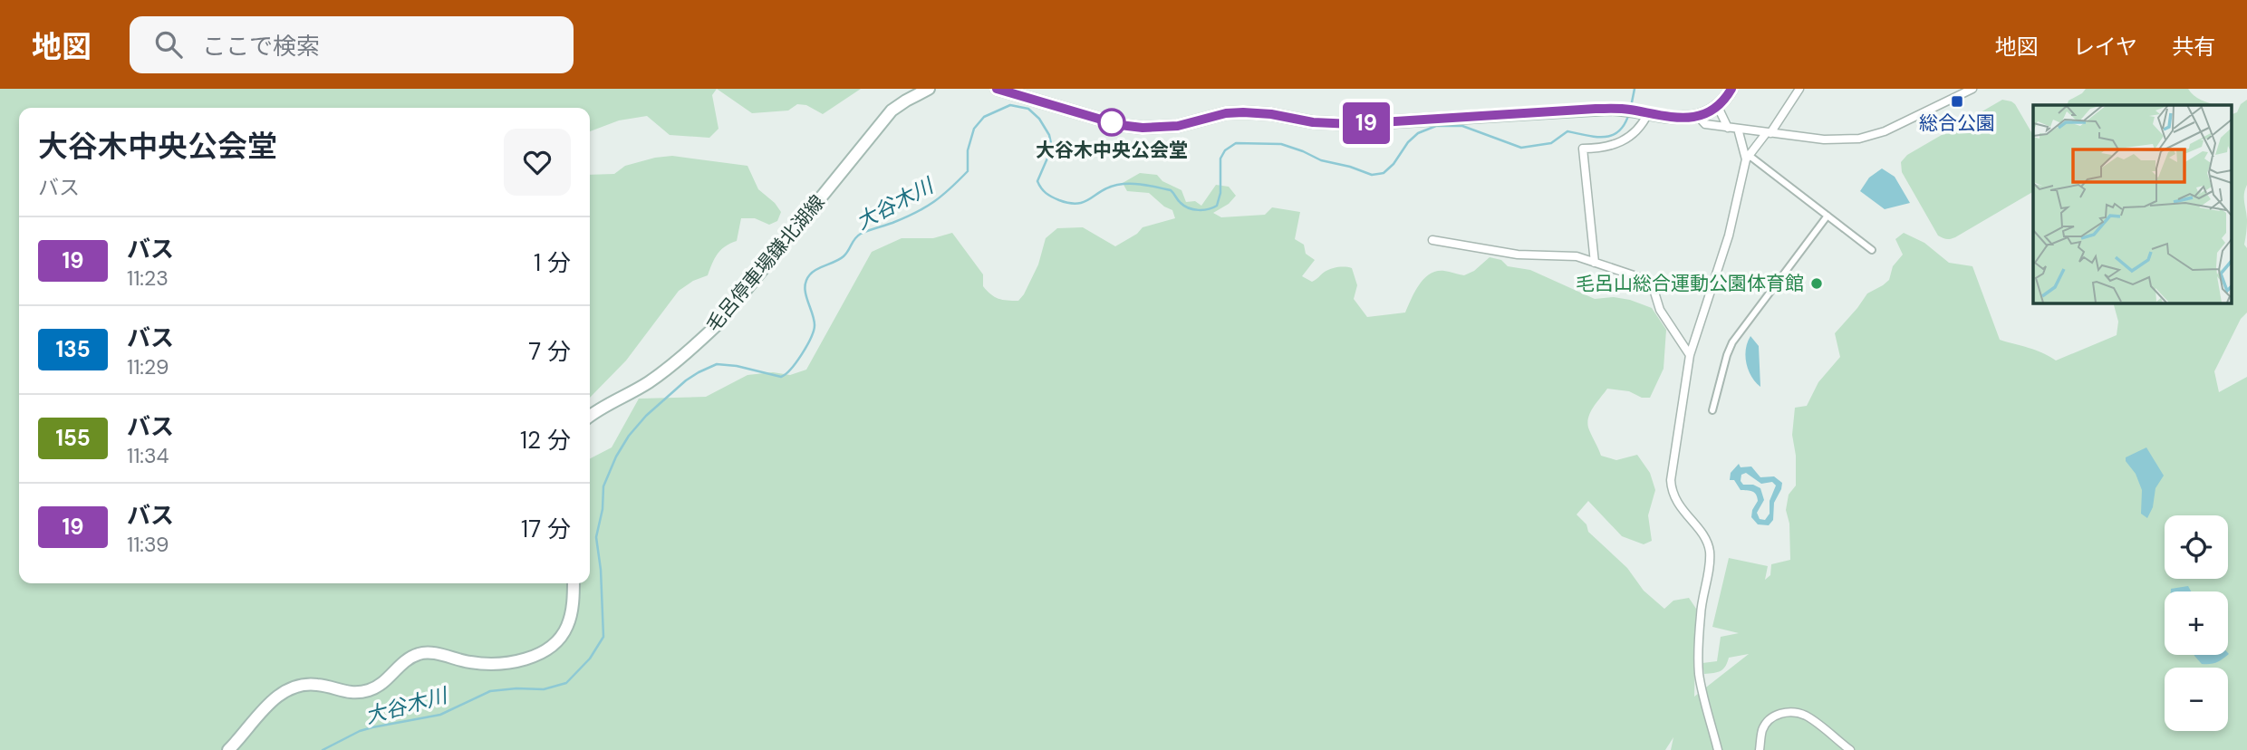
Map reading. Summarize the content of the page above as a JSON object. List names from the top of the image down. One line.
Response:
{"streets":{"main road":["毛呂停車場鎌北湖線"]},"water":["大谷木川"],"places":{"transit":["総合公園"],"other":["大谷木中央公会堂","毛呂山総合運動公園体育館"]},"lines":["bus line 19"],"page":{"header":"地図","search":"ここで検索","nav":["地図","レイヤ","共有"],"on_map":"19","heading":["大谷木中央公会堂","バス"],"list":[{"mark":"19","name":"バス","note":"11:23","value":"1 分"},{"mark":"135","name":"バス","note":"11:29","value":"7 分"},{"mark":"155","name":"バス","note":"11:34","value":"12 分"},{"mark":"19","name":"バス","note":"11:39","value":"17 分"}],"map_buttons":["+","−"]}}
